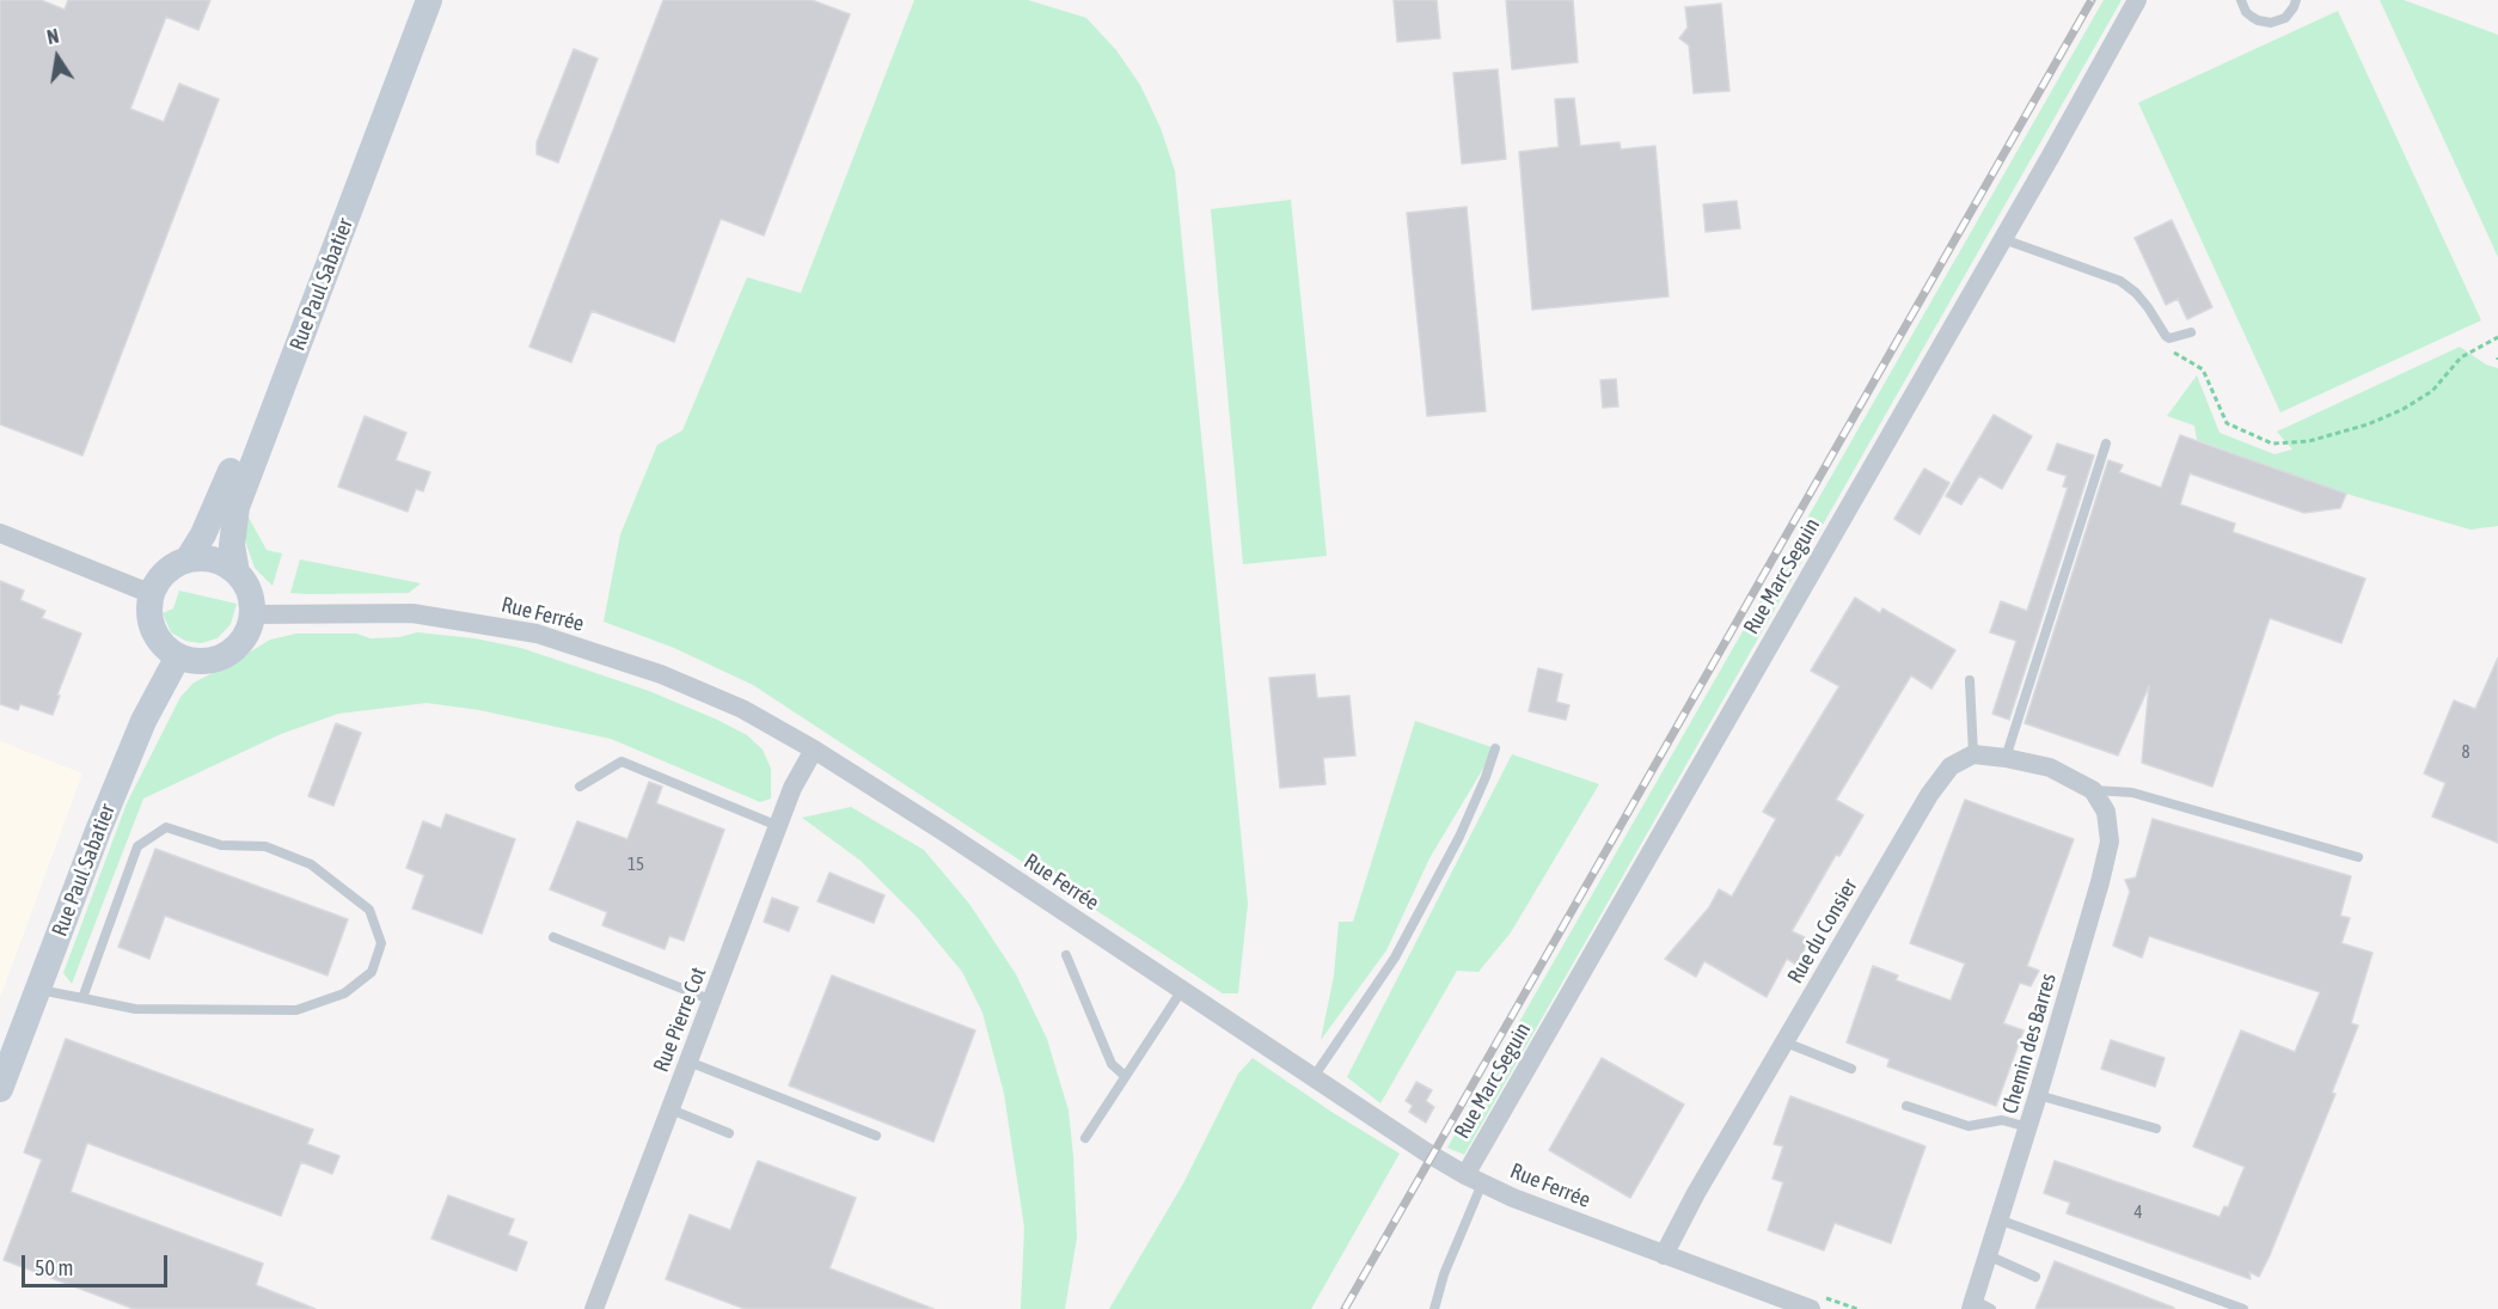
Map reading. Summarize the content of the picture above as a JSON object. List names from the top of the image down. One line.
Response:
{"streets":{"main road":["Rue Paul Sabatier"],"street":["Rue Marc Seguin","Rue Ferrée","Rue du Consier","Rue Pierre Cot","Chemin des Barres"]},"crossings":[["Rue Paul Sabatier","Rue Ferrée"],["Rue Marc Seguin","Rue Ferrée"],["Rue Ferrée","Rue du Consier"],["Rue Ferrée","Rue Pierre Cot"]],"house_numbers":["8","15","4"],"scale_bar":"50 m","north":"top"}
